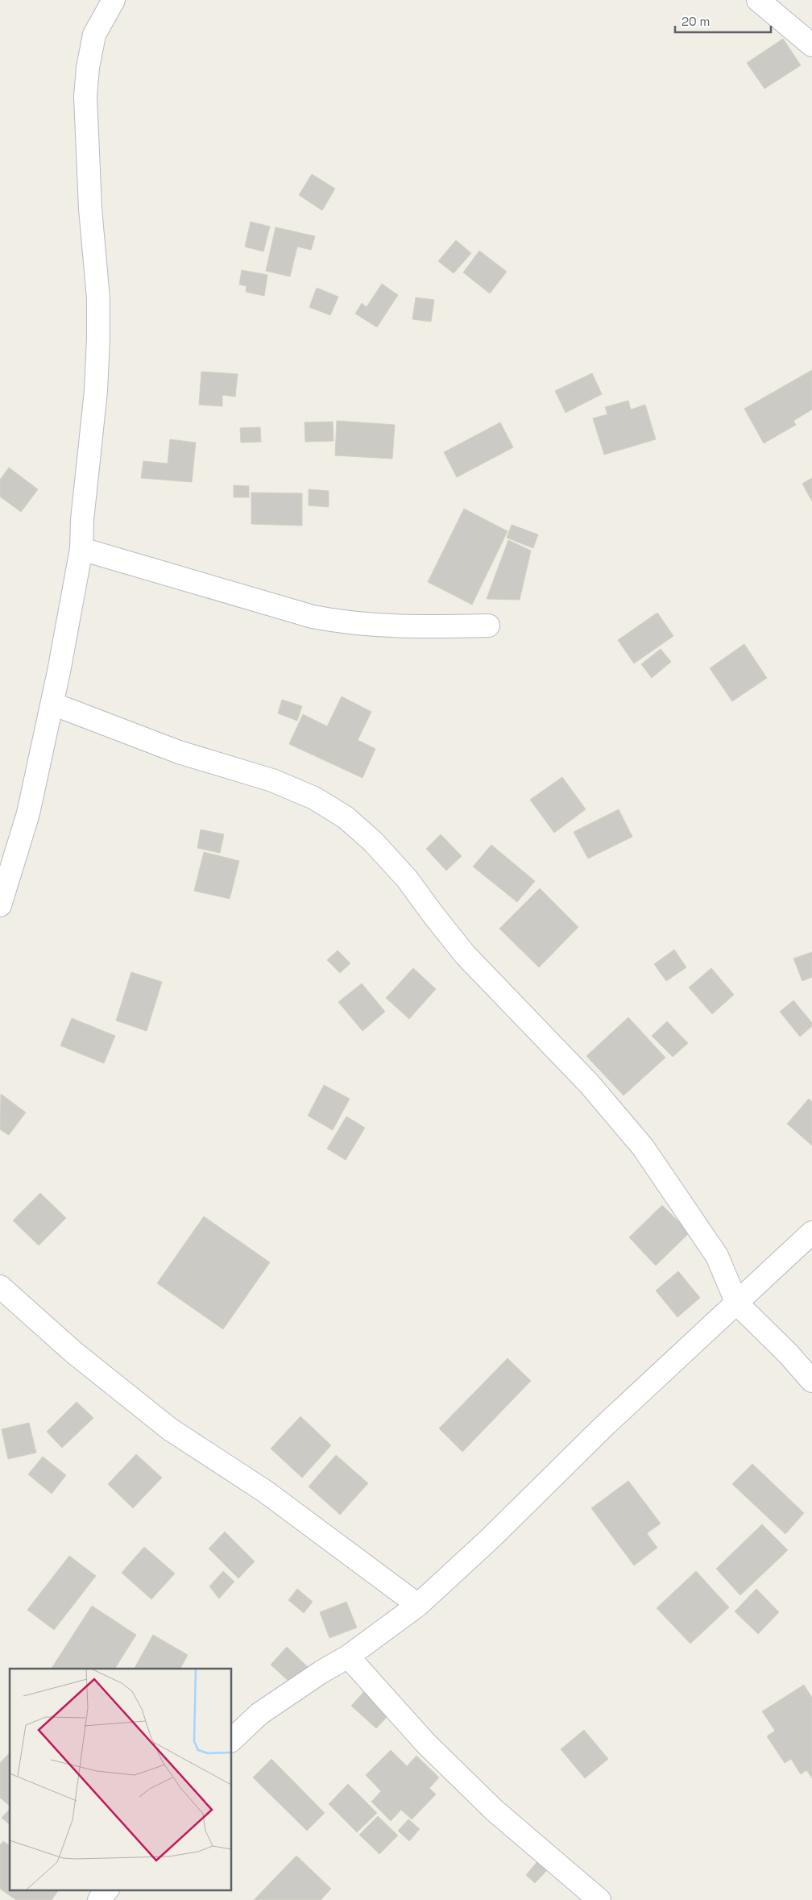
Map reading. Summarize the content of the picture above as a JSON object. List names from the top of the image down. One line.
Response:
{"scale_bar":"20 m"}
